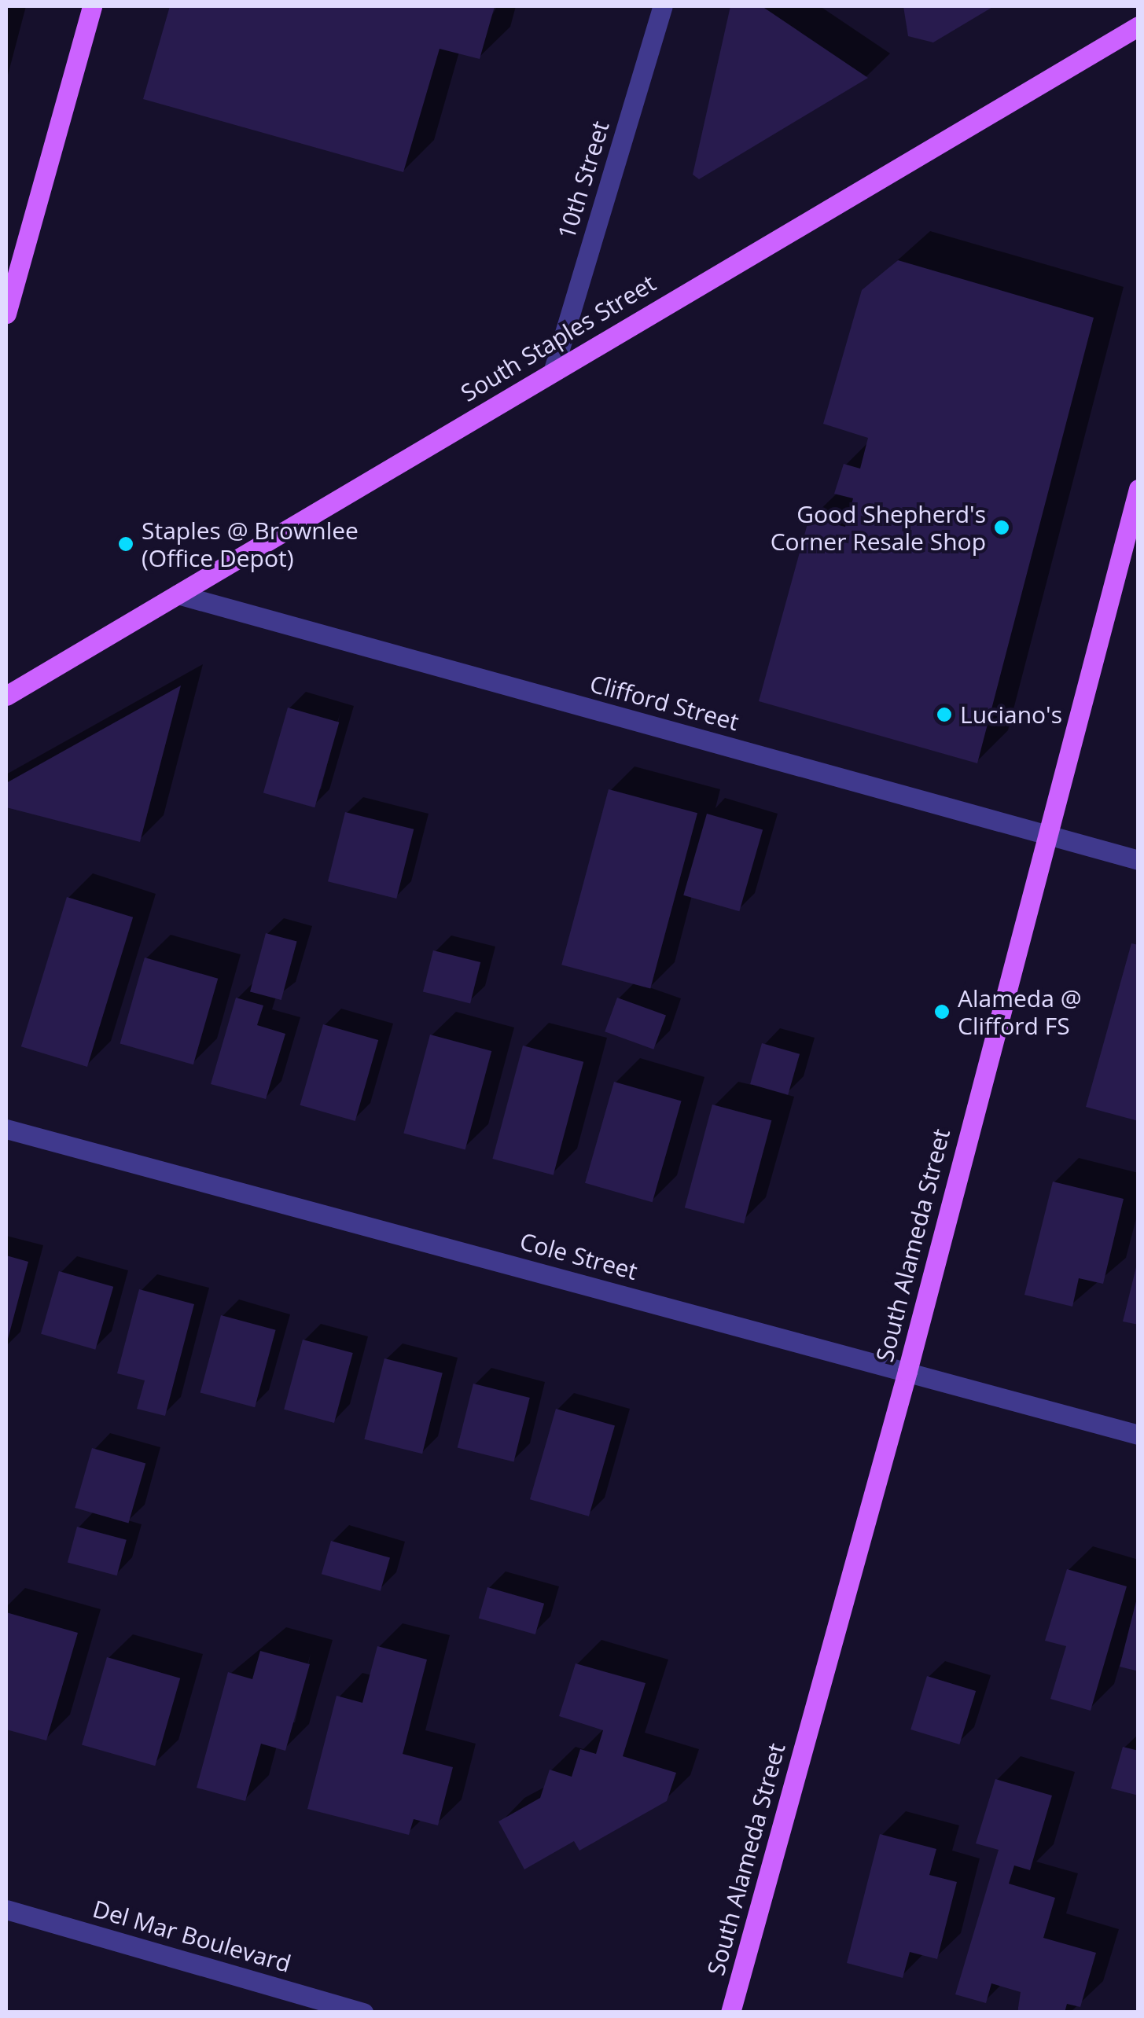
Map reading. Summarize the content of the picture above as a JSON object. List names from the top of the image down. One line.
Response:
{"streets":{"main road":["South Staples Street","South Alameda Street"],"street":["10th Street","Clifford Street","Cole Street","Del Mar Boulevard"]},"crossings":[["10th Street","South Staples Street"],["South Staples Street","Clifford Street"],["Clifford Street","South Alameda Street"],["South Alameda Street","Cole Street"]],"places":["Good Shepherd's Corner Resale Shop","Staples @ Brownlee (Office Depot)","Luciano's","Alameda @ Clifford FS"]}
